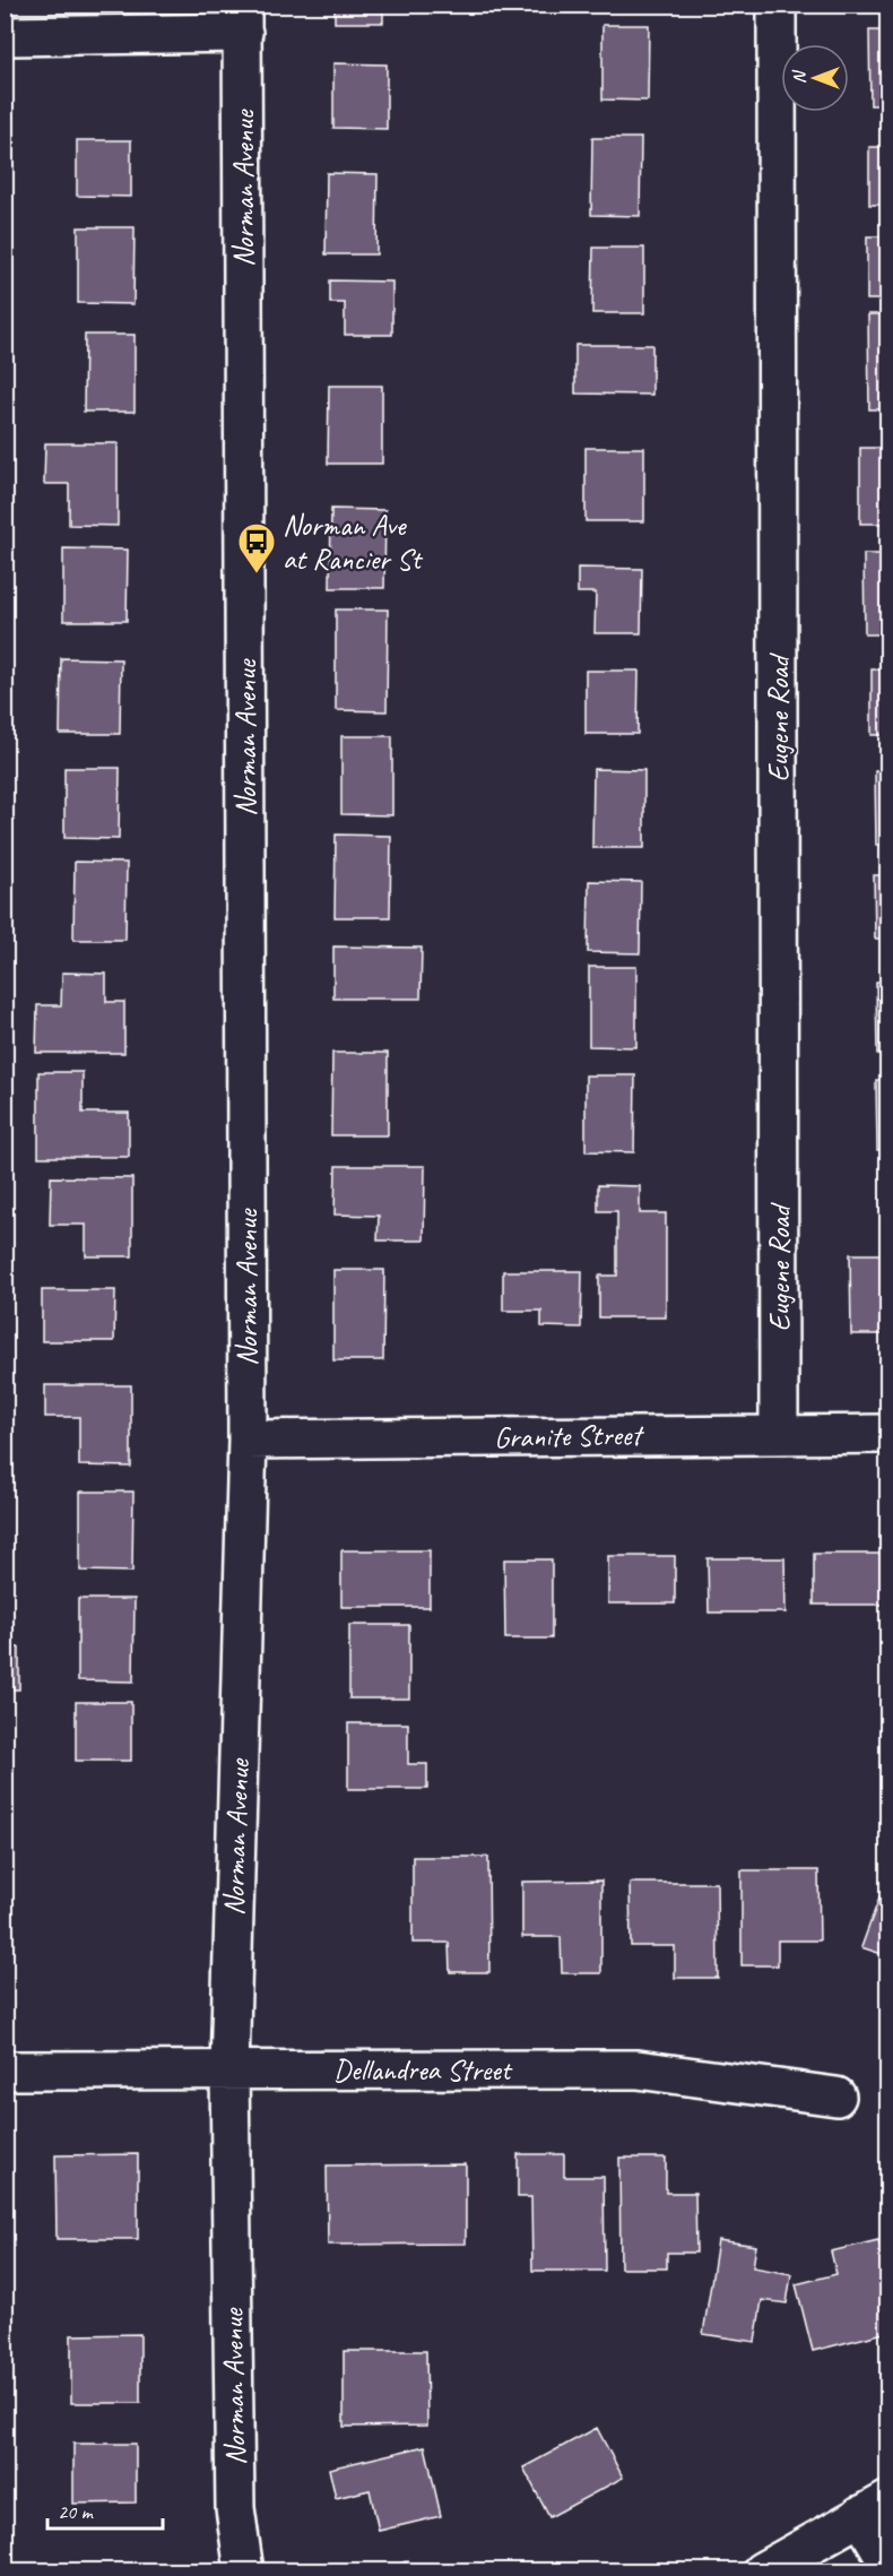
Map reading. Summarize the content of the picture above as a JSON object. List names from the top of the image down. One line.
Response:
{"streets":{"street":["Norman Avenue","Eugene Road","Granite Street","Dellandrea Street"]},"crossings":[["Norman Avenue","Granite Street"],["Norman Avenue","Dellandrea Street"],["Eugene Road","Granite Street"]],"places":{"bus stop":["Norman Ave at Rancier St"]},"scale_bar":"20 m","north":"left"}
